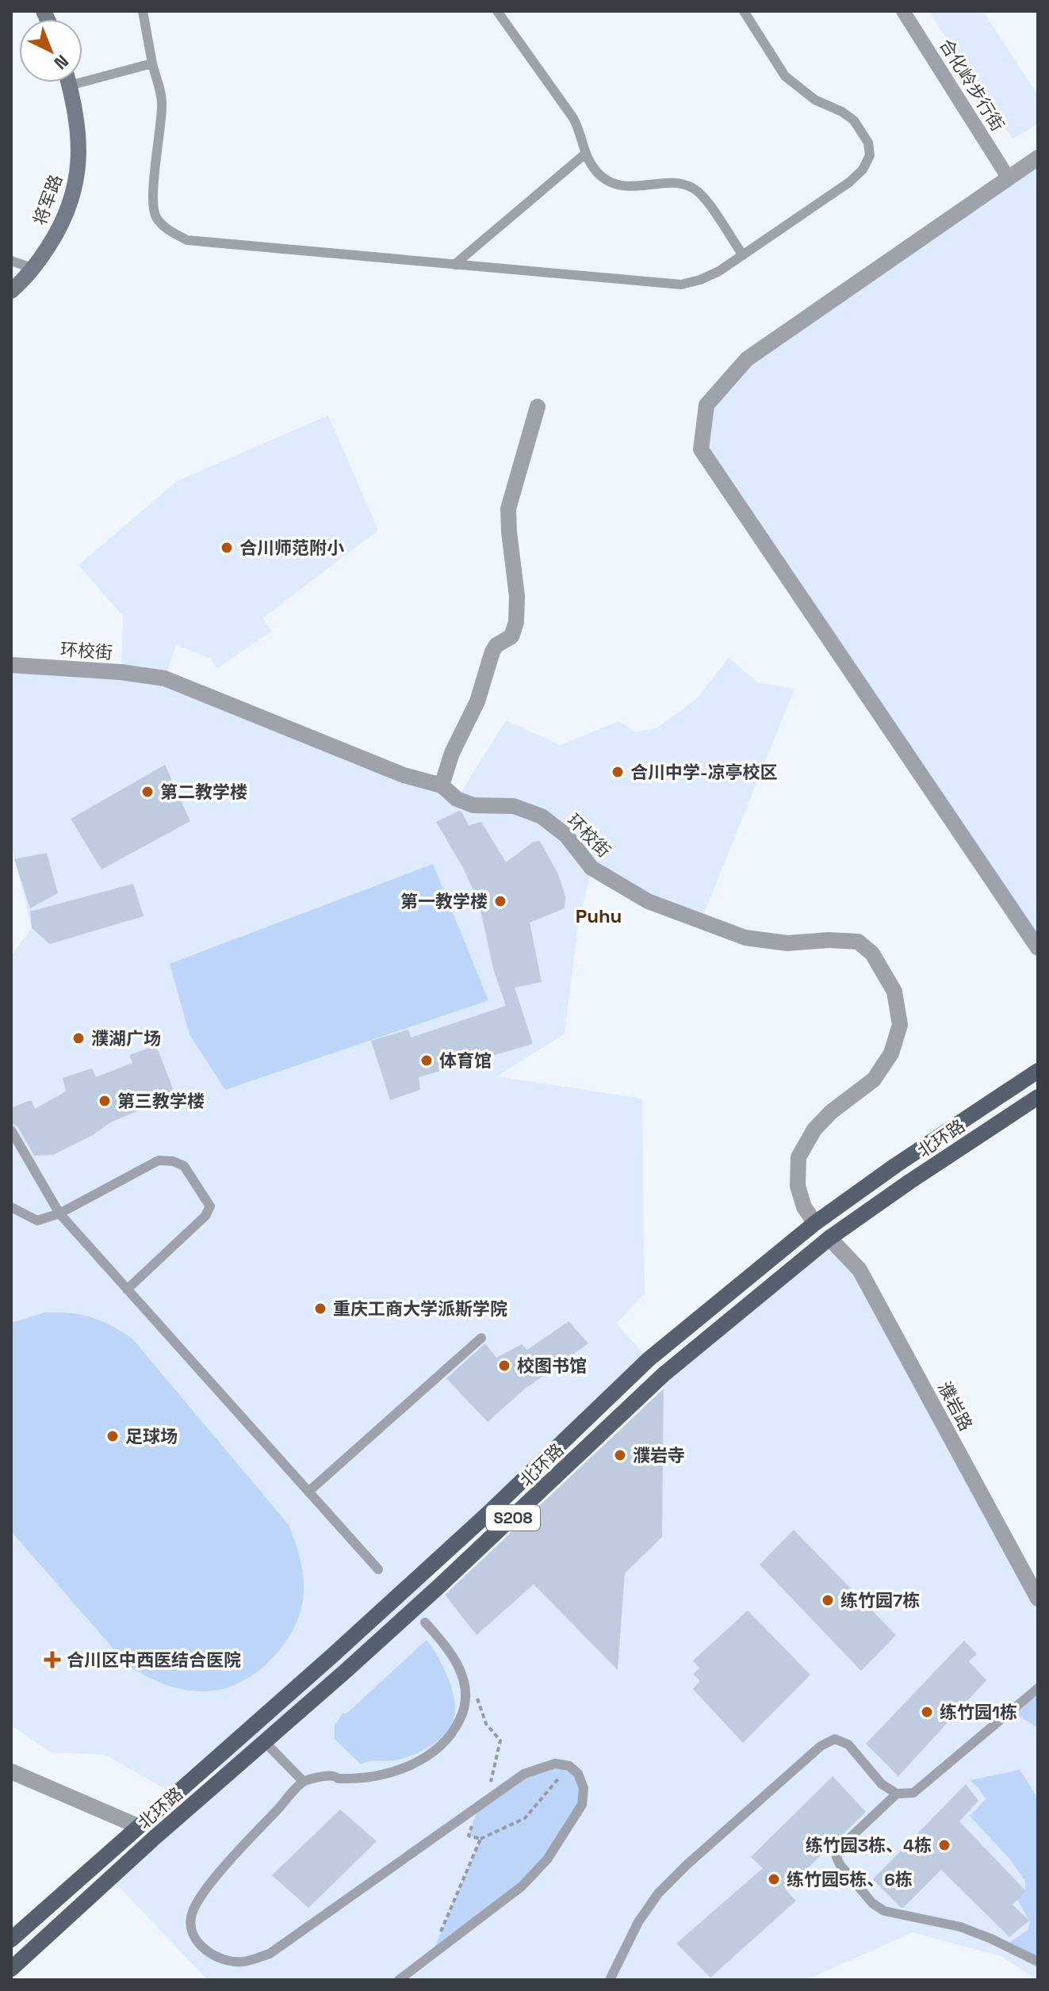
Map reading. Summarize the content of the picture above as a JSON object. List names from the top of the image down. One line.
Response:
{"streets":{"main road":["将军路","北环路","S208"],"street":["合化岭步行街","环校街","濮岩路"]},"crossings":[["环校街","北环路"],["北环路","濮岩路"]],"districts":["Puhu"],"places":{"other":["合川师范附小","合川中学-凉亭校区","第二教学楼","第一教学楼","濮湖广场","体育馆","第三教学楼","重庆工商大学派斯学院","校图书馆","足球场","濮岩寺","练竹园7栋","练竹园1栋","练竹园3栋、4栋","练竹园5栋、6栋"],"health":["合川区中西医结合医院"]},"north":"bottom right"}
